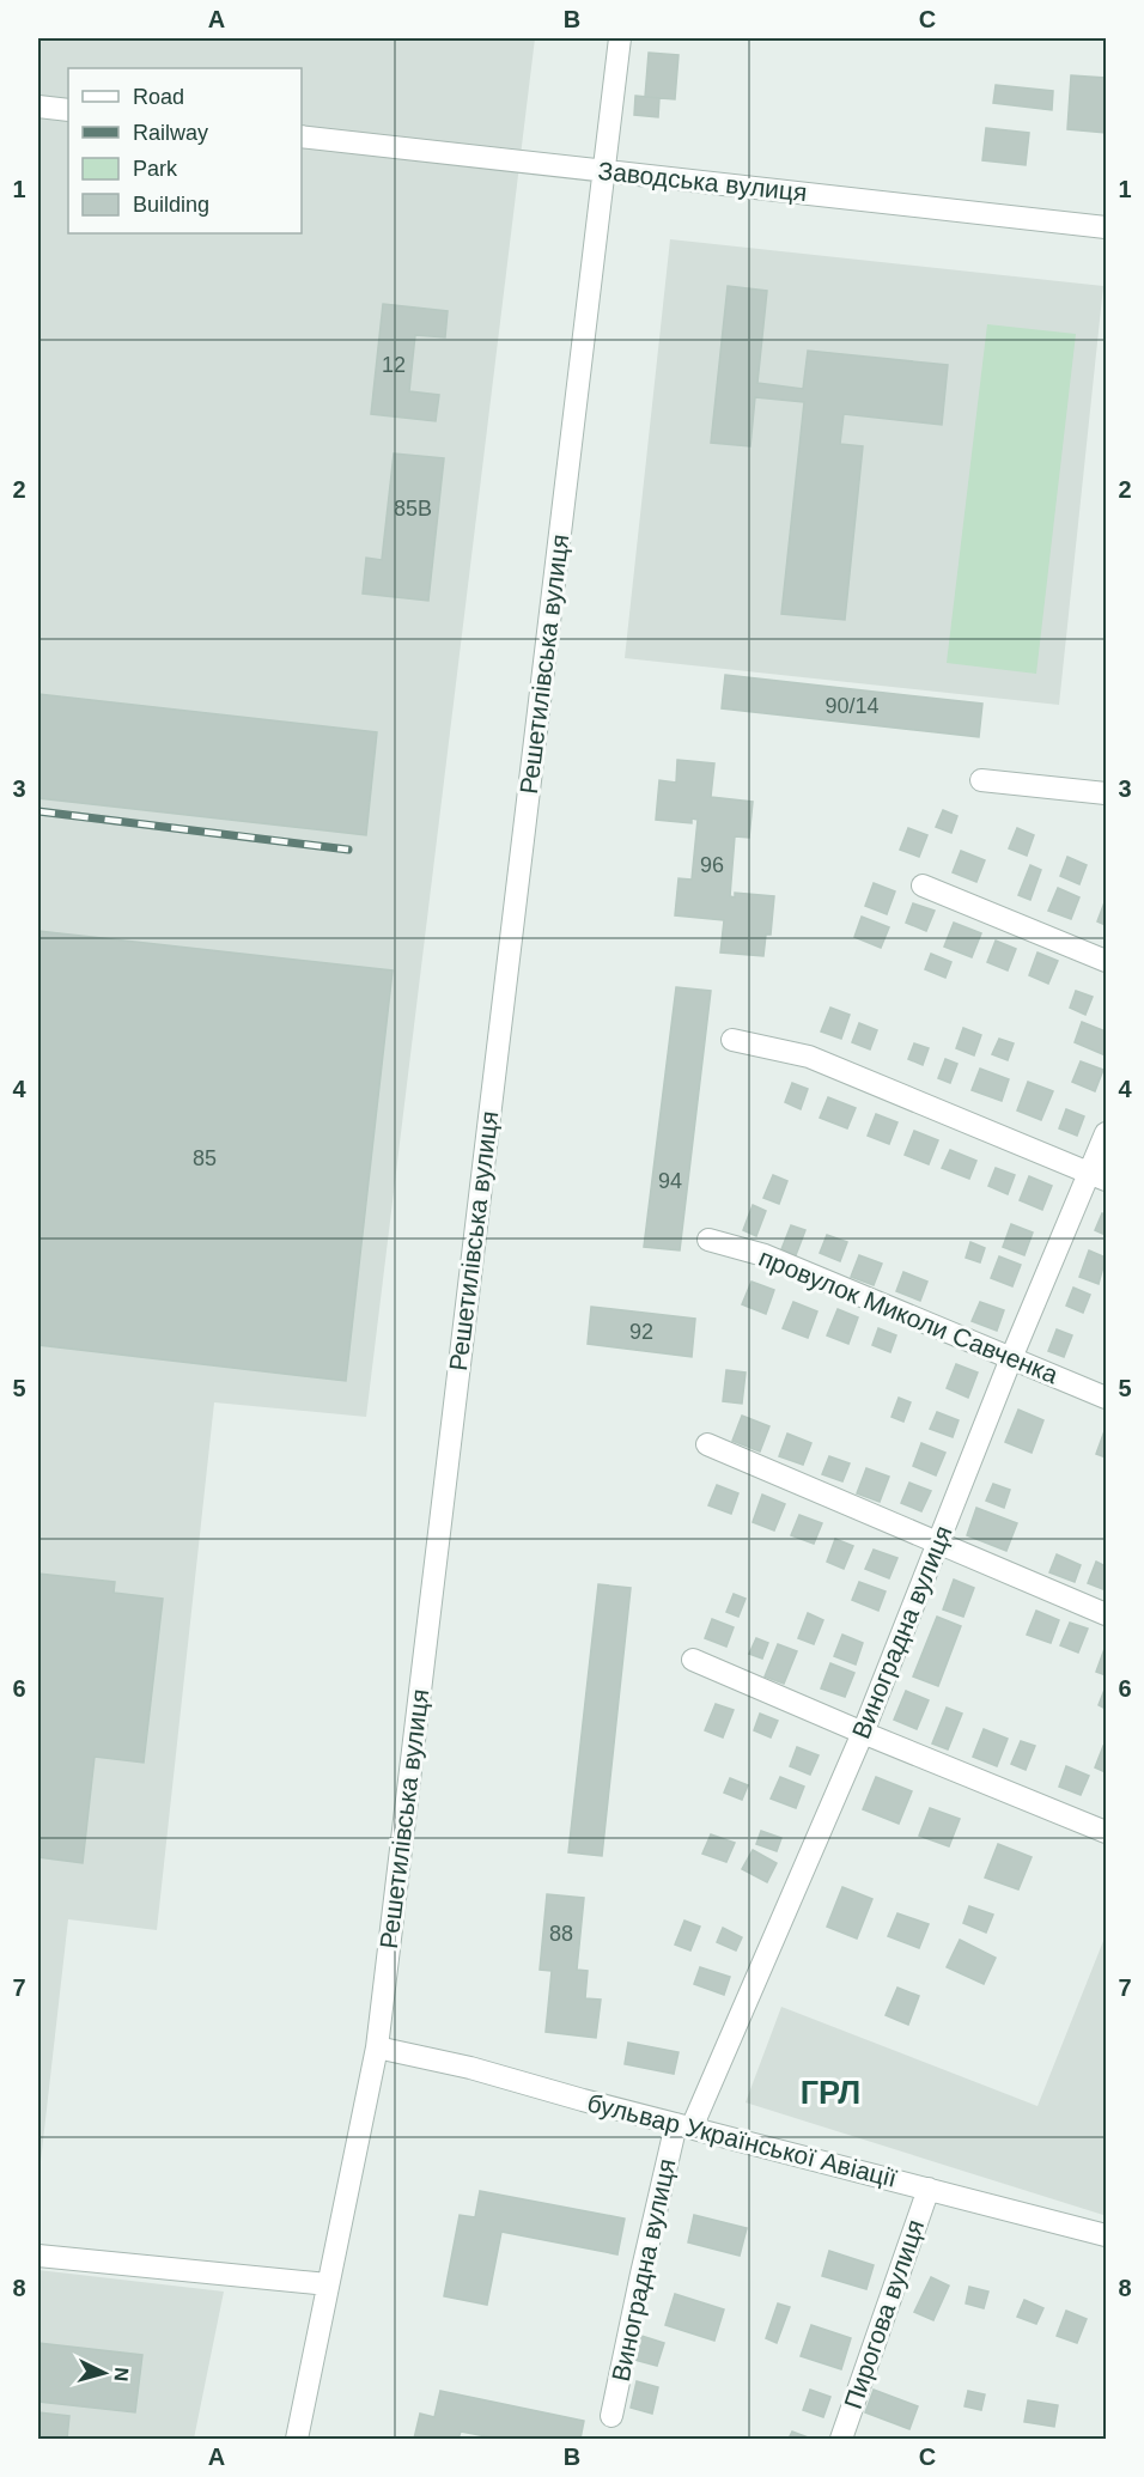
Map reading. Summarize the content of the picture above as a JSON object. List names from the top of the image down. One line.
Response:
{"streets":{"street":["Заводська вулиця","Решетилівська вулиця","провулок Миколи Савченка","Виноградна вулиця","бульвар Української Авіації","Пирогова вулиця"]},"crossings":[["Заводська вулиця","Решетилівська вулиця"],["Решетилівська вулиця","бульвар Української Авіації"],["провулок Миколи Савченка","Виноградна вулиця"],["Виноградна вулиця","бульвар Української Авіації"],["бульвар Української Авіації","Пирогова вулиця"]],"districts":["ГРЛ"],"house_numbers":["12","85В","90/14","96","85","94","92","88"],"legend":["Road","Railway","Park","Building"],"north":"right","grid":{"columns":["A","B","C"],"rows":["1","2","3","4","5","6","7","8"]}}
